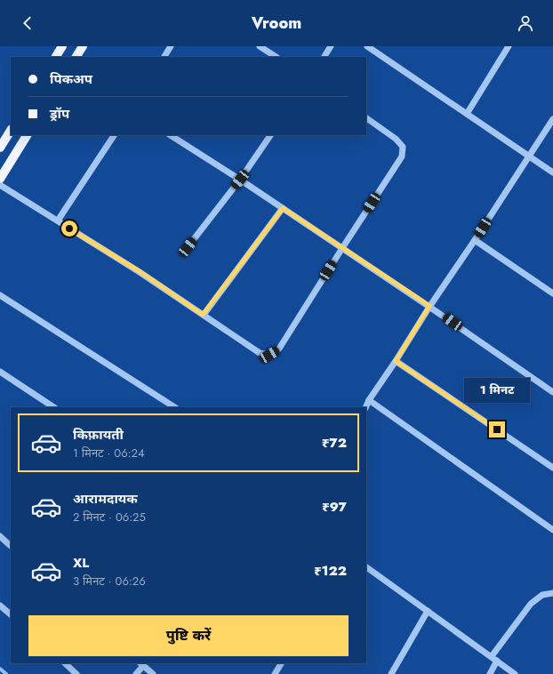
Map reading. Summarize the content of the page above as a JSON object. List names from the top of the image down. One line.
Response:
{"page":{"header":"Vroom","banner":["पिकअप","ड्रॉप"],"bubble":"1 मिनट","list":[{"name":"किफ़ायती","note":"1 मिनट · 06:24","value":"₹72"},{"name":"आरामदायक","note":"2 मिनट · 06:25","value":"₹97"},{"name":"XL","note":"3 मिनट · 06:26","value":"₹122"}],"buttons":"पुष्टि करें"}}
